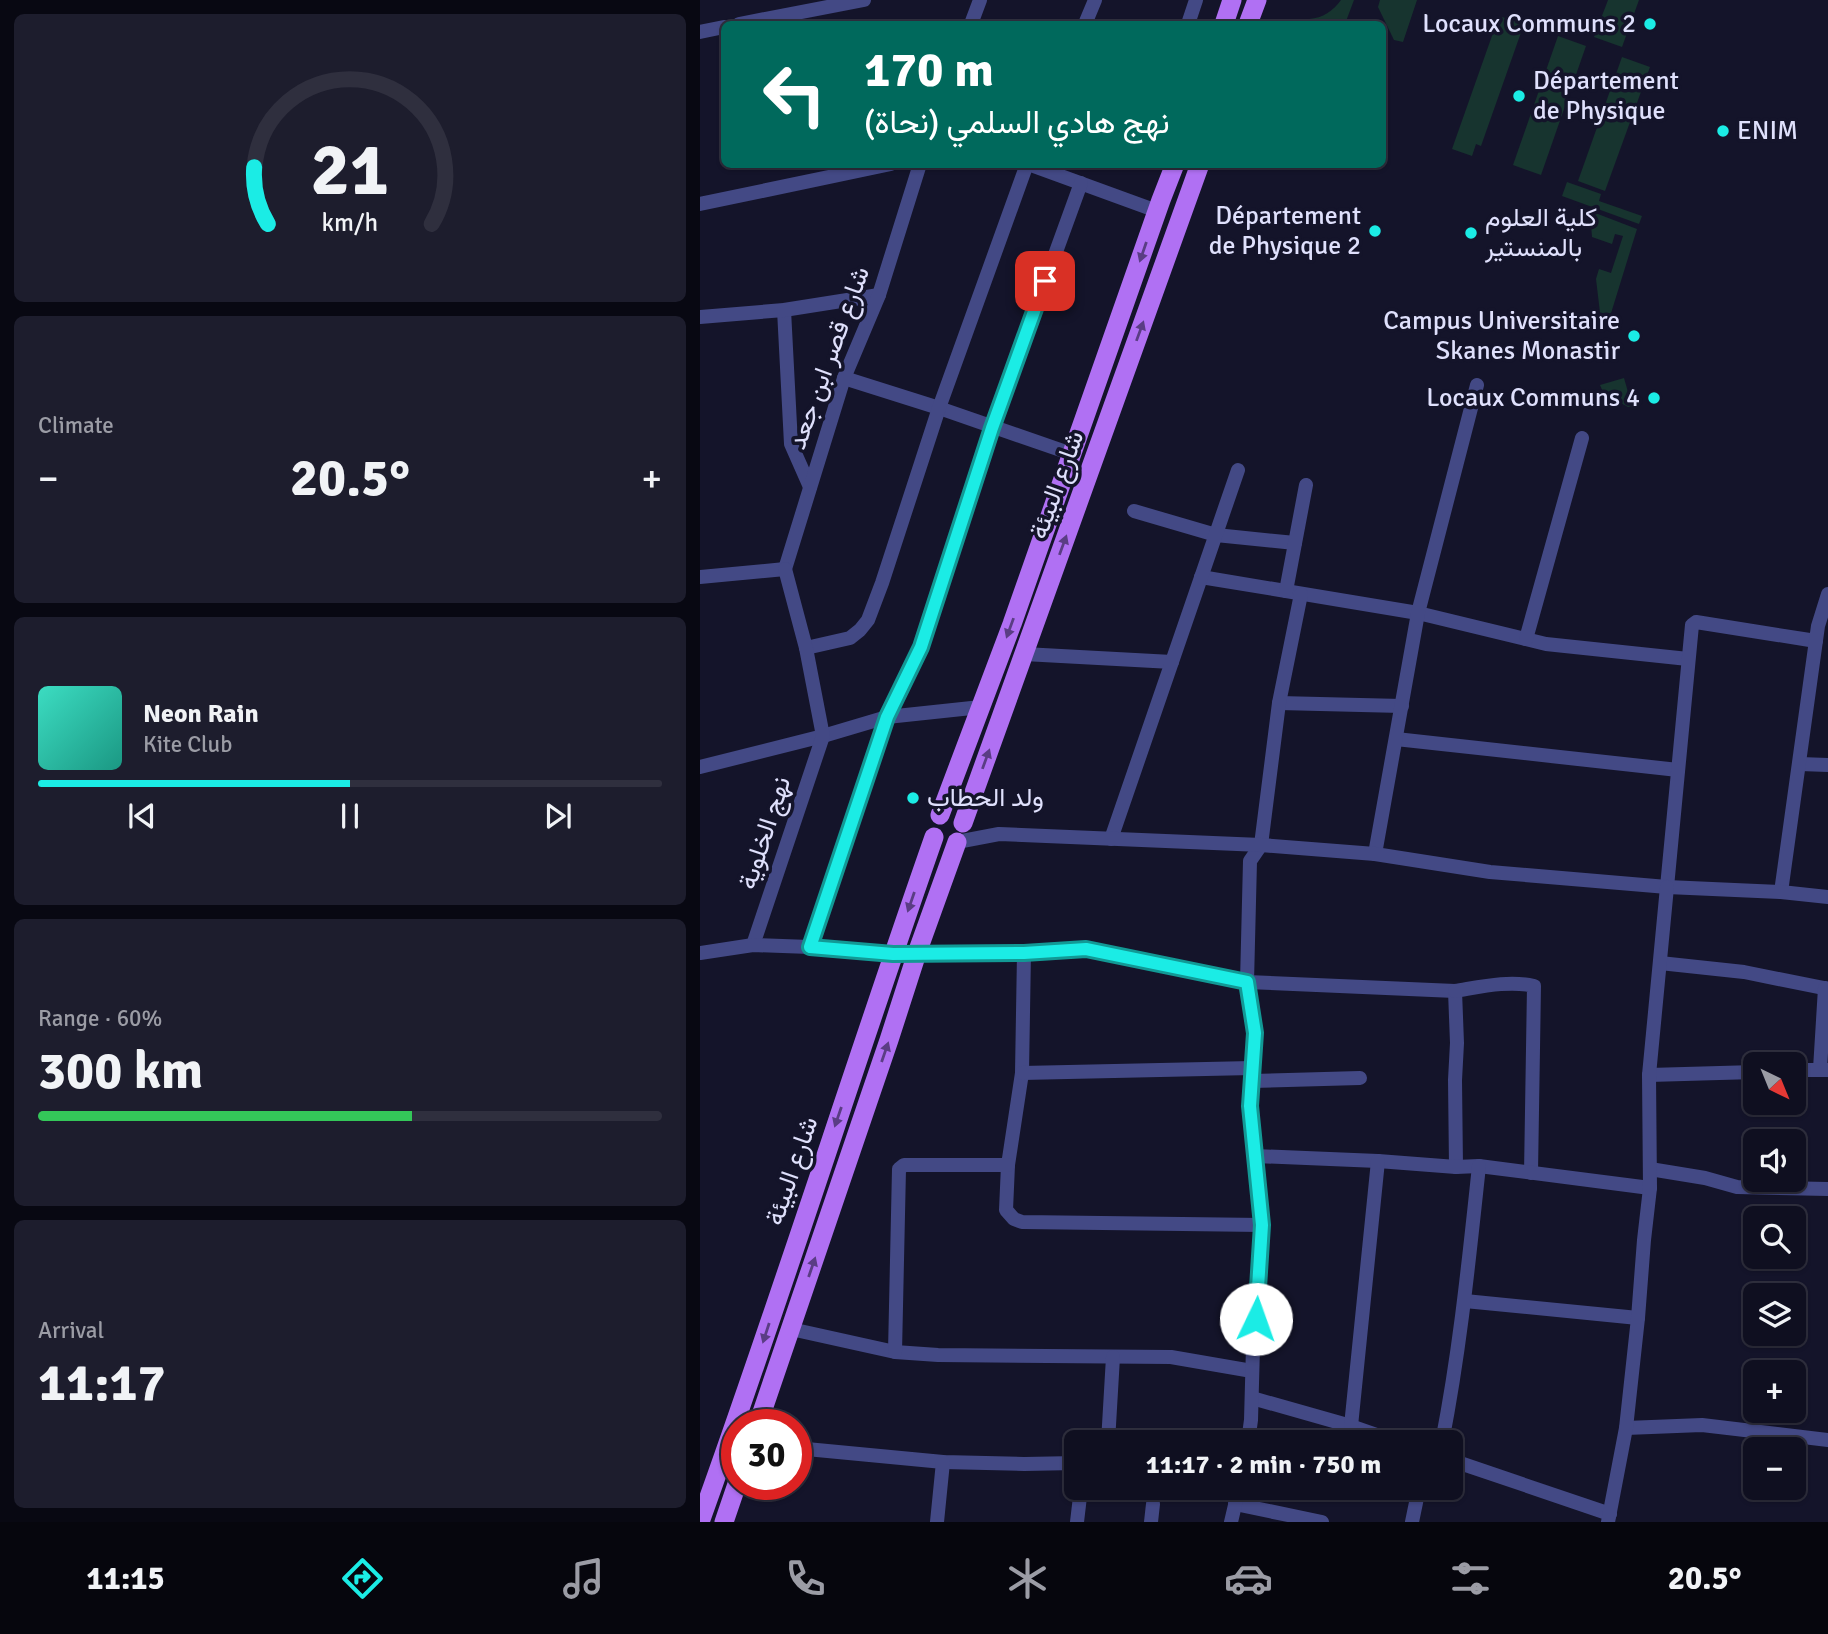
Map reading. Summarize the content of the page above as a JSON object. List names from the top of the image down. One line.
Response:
{"streets":{"main road":["شارع البيئة"],"street":["شارع قصر ابن جعد","نهج الخلوية"]},"places":["Locaux Communs 2","Département de Physique","ENIM","Département de Physique 2","كلية العلوم بالمنستير","Campus Universitaire Skanes Monastir","Locaux Communs 4","ولد الحطاب"],"north":"bottom right","page":{"turn":["170 m","نهج هادي السلمي (نحاة)"],"tile":["Climate",["Range · 60%","300 km"],["Arrival","11:17"]],"heat":["−","20.5°","+"],"song":["Neon Rain","Kite Club"],"map_buttons":["+","−"],"limit":"30","trip":"11:17 · 2 min · 750 m","tabs":["11:15","20.5°"],"gauge":["21","km/h"]}}
